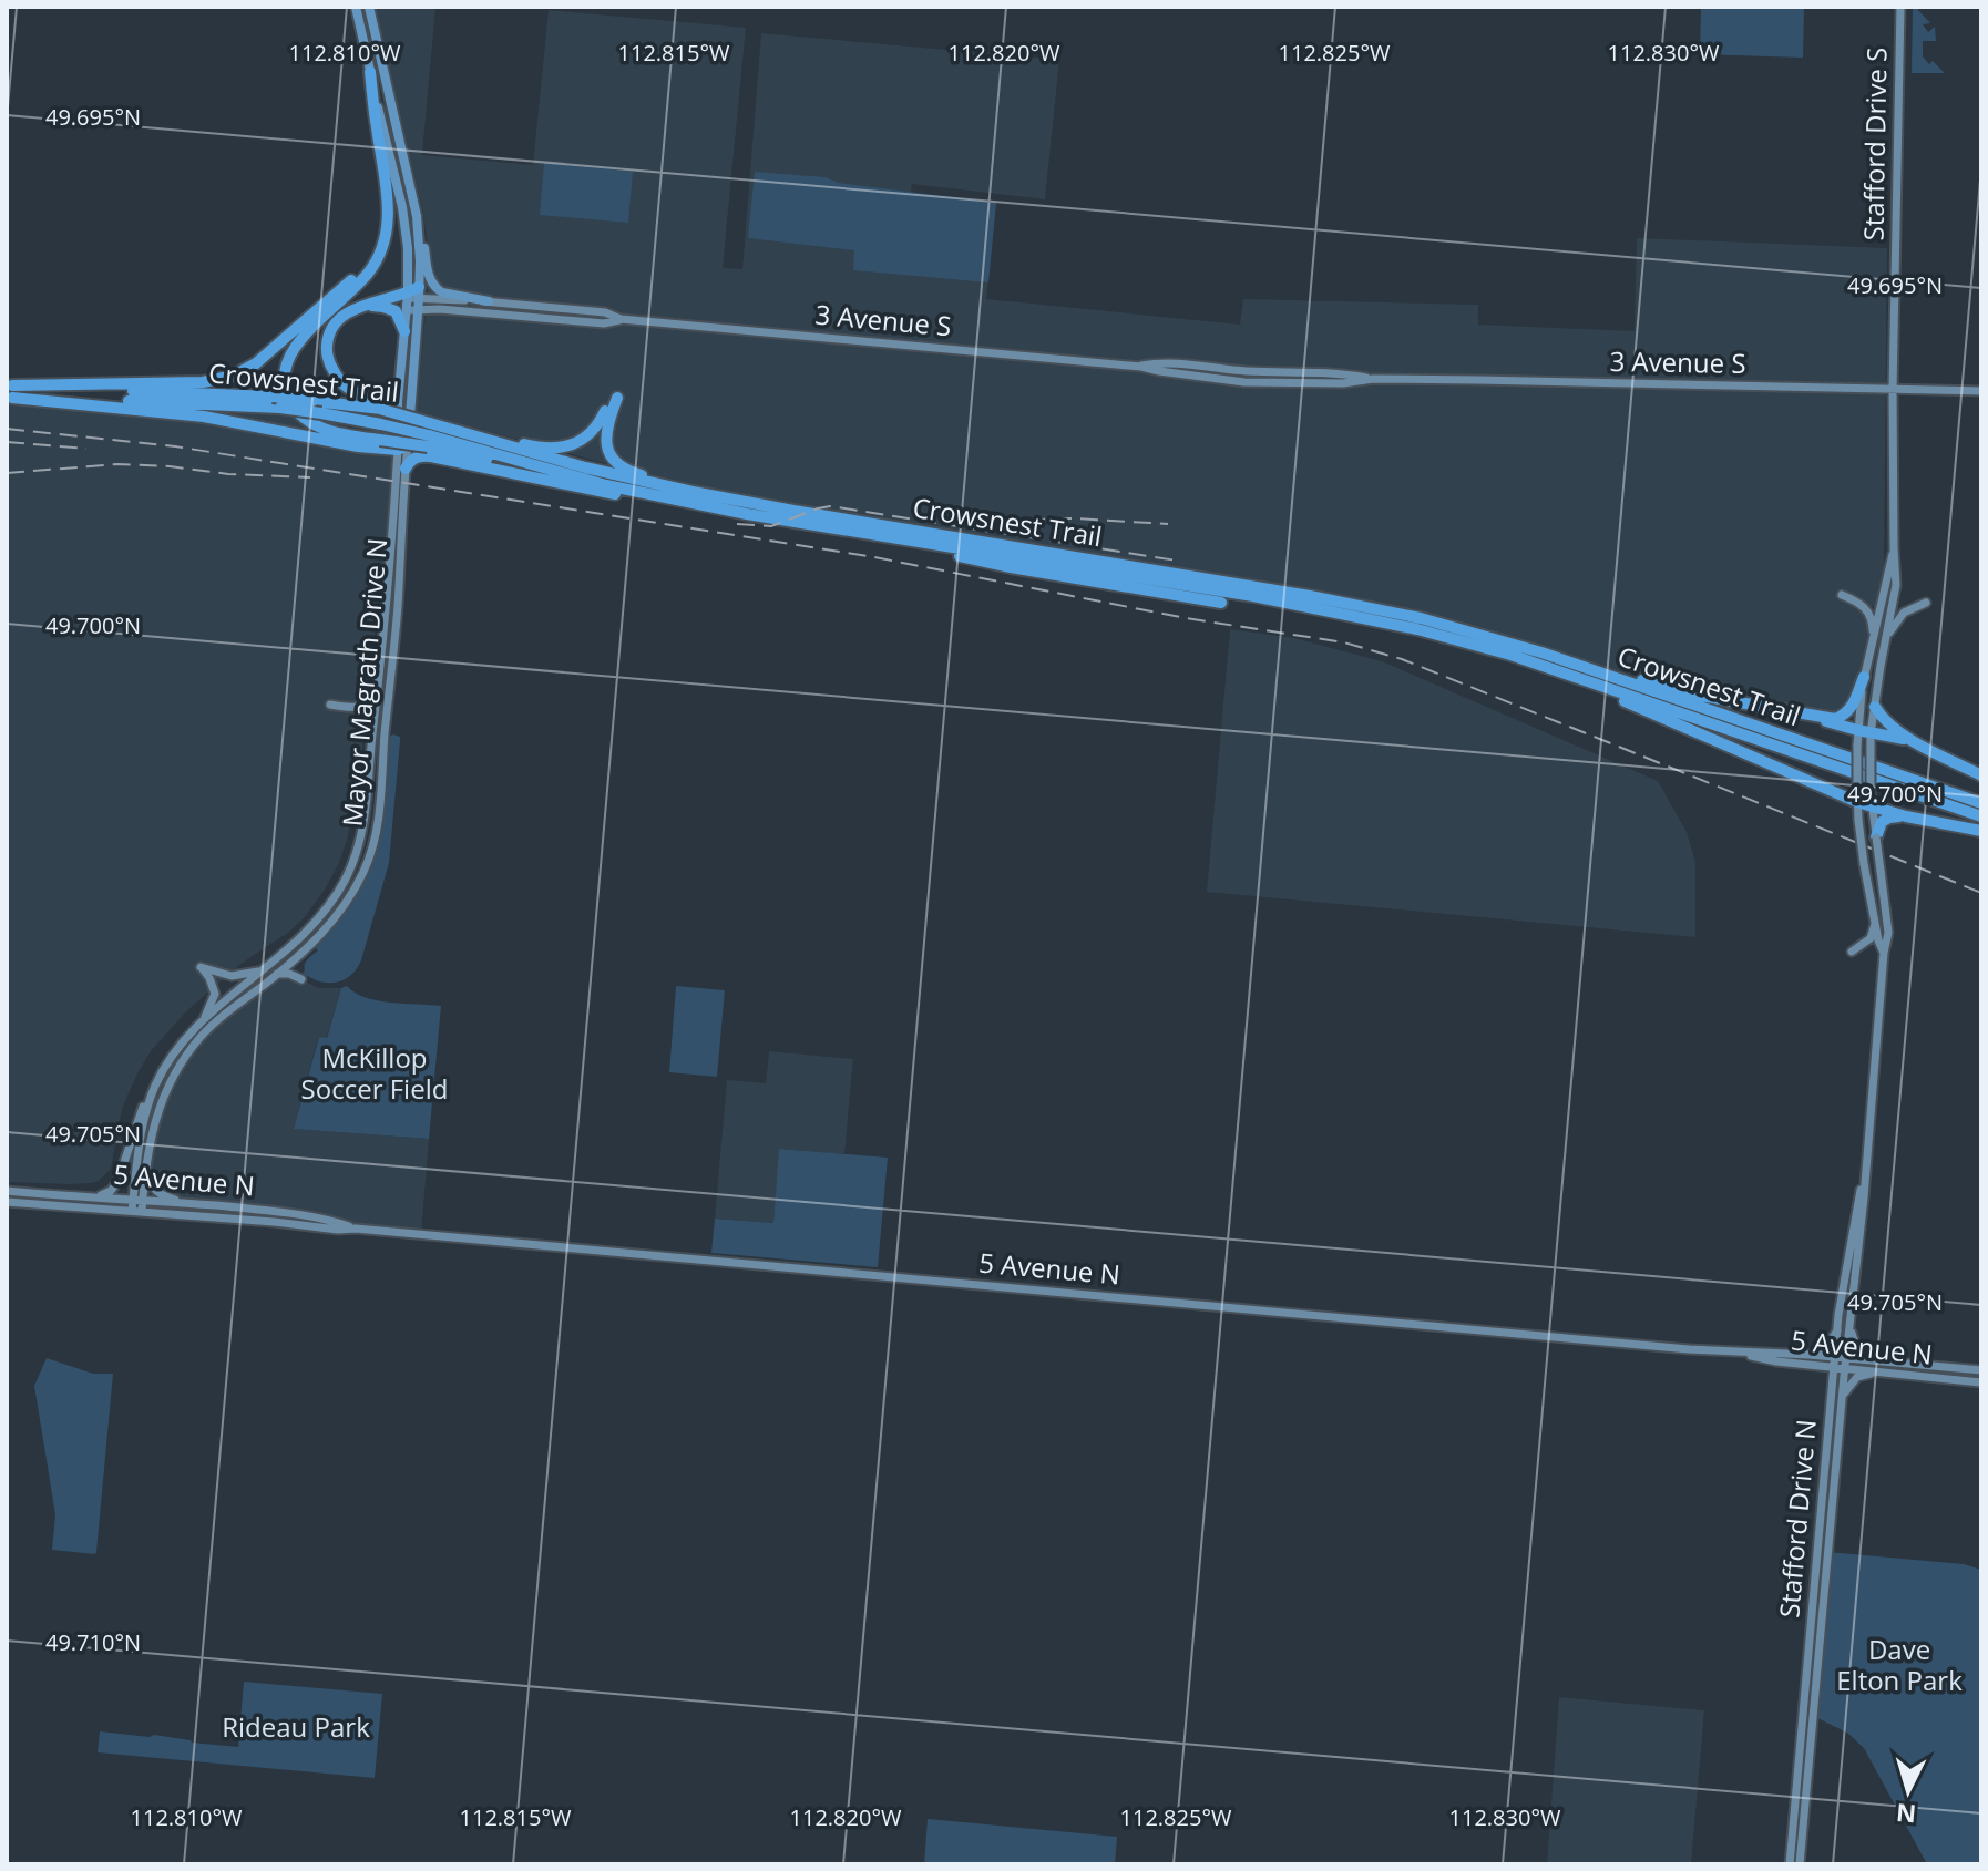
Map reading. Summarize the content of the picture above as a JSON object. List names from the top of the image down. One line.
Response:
{"streets":{"highway":["Crowsnest Trail"],"main road":["Stafford Drive S","3 Avenue S","Mayor Magrath Drive N","5 Avenue N","Stafford Drive N"]},"crossings":[["Stafford Drive S","3 Avenue S"],["Stafford Drive S","Stafford Drive N"],["Mayor Magrath Drive N","5 Avenue N"],["5 Avenue N","Stafford Drive N"]],"parks":["McKillop Soccer Field","Dave Elton Park","Rideau Park"],"north":"bottom","coordinates":["112.810°W","112.815°W","112.820°W","112.825°W","112.830°W","49.695°N","49.700°N","49.705°N","49.710°N"]}
